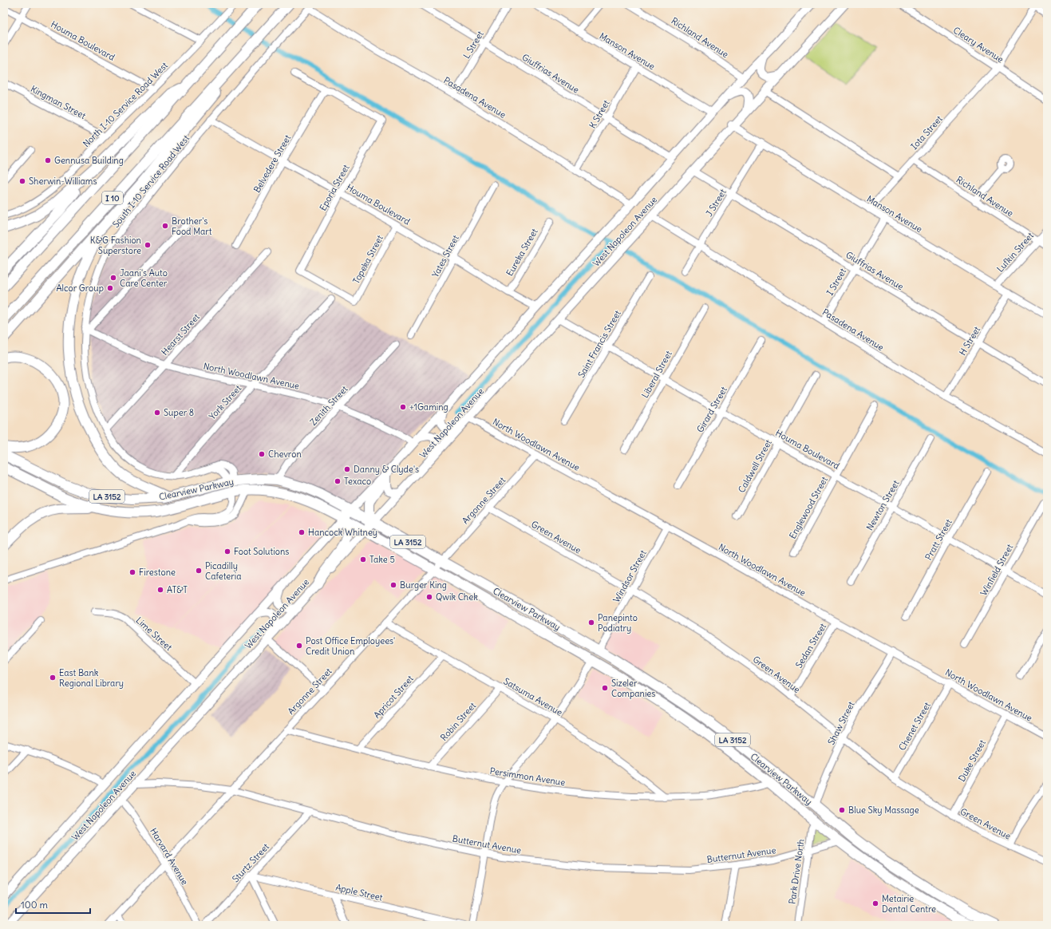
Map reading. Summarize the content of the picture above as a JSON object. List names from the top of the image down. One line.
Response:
{"streets":{"highway":["I 10","Clearview Parkway","LA 3152"],"main road":["West Napoleon Avenue"],"street":["Richland Avenue","Houma Boulevard","L Street","Cleary Avenue","Manson Avenue","Giuffrias Avenue","Pasadena Avenue","Kingman Street","North I-10 Service Road West","K Street","Iota Street","Belvedere Street","South I-10 Service Road West","Eporia Street","J Street","Eureka Street","Lufkin Street","Yates Street","Topeka Street","I Street","Hearst Street","H Street","Saint Francis Street","Liberal Street","North Woodlawn Avenue","York Street","Zenith Street","Girard Street","Caldwell Street","Argonne Street","Newton Street","Englewood Street","Green Avenue","Pratt Street","Winfield Street","Windsor Street","Lime Street","Sedan Street","Apricot Street","Satsuma Avenue","Robin Street","Shaw Street","Chenet Street","Duke Street","Persimmon Avenue","Butternut Avenue","Harvard Avenue","Sturtz Street","Park Drive North","Apple Street"]},"crossings":[["Richland Avenue","Iota Street"],["Richland Avenue","West Napoleon Avenue"],["Richland Avenue","Lufkin Street"],["Houma Boulevard","North I-10 Service Road West"],["Houma Boulevard","Belvedere Street"],["Houma Boulevard","South I-10 Service Road West"],["Houma Boulevard","Eporia Street"],["Houma Boulevard","West Napoleon Avenue"],["Houma Boulevard","Eureka Street"],["Houma Boulevard","Yates Street"],["Houma Boulevard","Topeka Street"],["Houma Boulevard","Saint Francis Street"],["Houma Boulevard","Liberal Street"],["Houma Boulevard","Girard Street"],["Houma Boulevard","Caldwell Street"],["Houma Boulevard","Newton Street"],["Houma Boulevard","Englewood Street"],["Houma Boulevard","Pratt Street"],["Houma Boulevard","Winfield Street"],["L Street","Giuffrias Avenue"],["L Street","Pasadena Avenue"],["Cleary Avenue","Iota Street"],["Manson Avenue","K Street"],["Manson Avenue","Iota Street"],["Manson Avenue","J Street"],["Manson Avenue","West Napoleon Avenue"],["Manson Avenue","Lufkin Street"],["Manson Avenue","I Street"],["Manson Avenue","H Street"],["Giuffrias Avenue","K Street"],["Giuffrias Avenue","J Street"],["Giuffrias Avenue","West Napoleon Avenue"],["Giuffrias Avenue","I Street"],["Giuffrias Avenue","H Street"],["Pasadena Avenue","K Street"],["Pasadena Avenue","South I-10 Service Road West"],["Pasadena Avenue","J Street"],["Pasadena Avenue","West Napoleon Avenue"],["Pasadena Avenue","I Street"],["Pasadena Avenue","H Street"],["Kingman Street","North I-10 Service Road West"],["Belvedere Street","Eporia Street"],["South I-10 Service Road West","Hearst Street"],["South I-10 Service Road West","North Woodlawn Avenue"],["South I-10 Service Road West","York Street"],["South I-10 Service Road West","Clearview Parkway"],["Eporia Street","Topeka Street"],["West Napoleon Avenue","North Woodlawn Avenue"],["West Napoleon Avenue","Clearview Parkway"],["West Napoleon Avenue","Lime Street"],["West Napoleon Avenue","Butternut Avenue"],["West Napoleon Avenue","Harvard Avenue"],["Hearst Street","North Woodlawn Avenue"],["North Woodlawn Avenue","York Street"],["North Woodlawn Avenue","Zenith Street"],["North Woodlawn Avenue","Argonne Street"],["North Woodlawn Avenue","Windsor Street"],["North Woodlawn Avenue","Sedan Street"],["North Woodlawn Avenue","Shaw Street"],["North Woodlawn Avenue","Chenet Street"],["North Woodlawn Avenue","Duke Street"],["Zenith Street","Clearview Parkway"],["Clearview Parkway","Argonne Street"],["Clearview Parkway","Windsor Street"],["Clearview Parkway","Shaw Street"],["Clearview Parkway","Persimmon Avenue"],["Clearview Parkway","Butternut Avenue"],["Clearview Parkway","Park Drive North"],["Argonne Street","Green Avenue"],["Argonne Street","Satsuma Avenue"],["Argonne Street","Persimmon Avenue"],["Argonne Street","Butternut Avenue"],["Argonne Street","Harvard Avenue"],["Green Avenue","Windsor Street"],["Green Avenue","Sedan Street"],["Green Avenue","Shaw Street"],["Green Avenue","Chenet Street"],["Green Avenue","Duke Street"],["Apricot Street","Satsuma Avenue"],["Apricot Street","Persimmon Avenue"],["Satsuma Avenue","Robin Street"],["Satsuma Avenue","Persimmon Avenue"],["Robin Street","Persimmon Avenue"],["Butternut Avenue","Sturtz Street"],["Butternut Avenue","Park Drive North"],["Sturtz Street","Apple Street"]],"places":["Gennusa Building","Sherwin-Williams","Brother's Food Mart","K&G Fashion Superstore","Jaani's Auto Care Center","Alcor Group","+1Gaming","Super 8","Chevron","Danny & Clyde's","Texaco","Hancock Whitney","Foot Solutions","Take 5","Picadilly Cafeteria","Firestone","Burger King","AT&T","Qwik Chek","Panepinto Podiatry","Post Office Employees' Credit Union","East Bank Regional Library","Sizeler Companies","Blue Sky Massage","Metairie Dental Centre"],"scale_bar":"100 m"}
